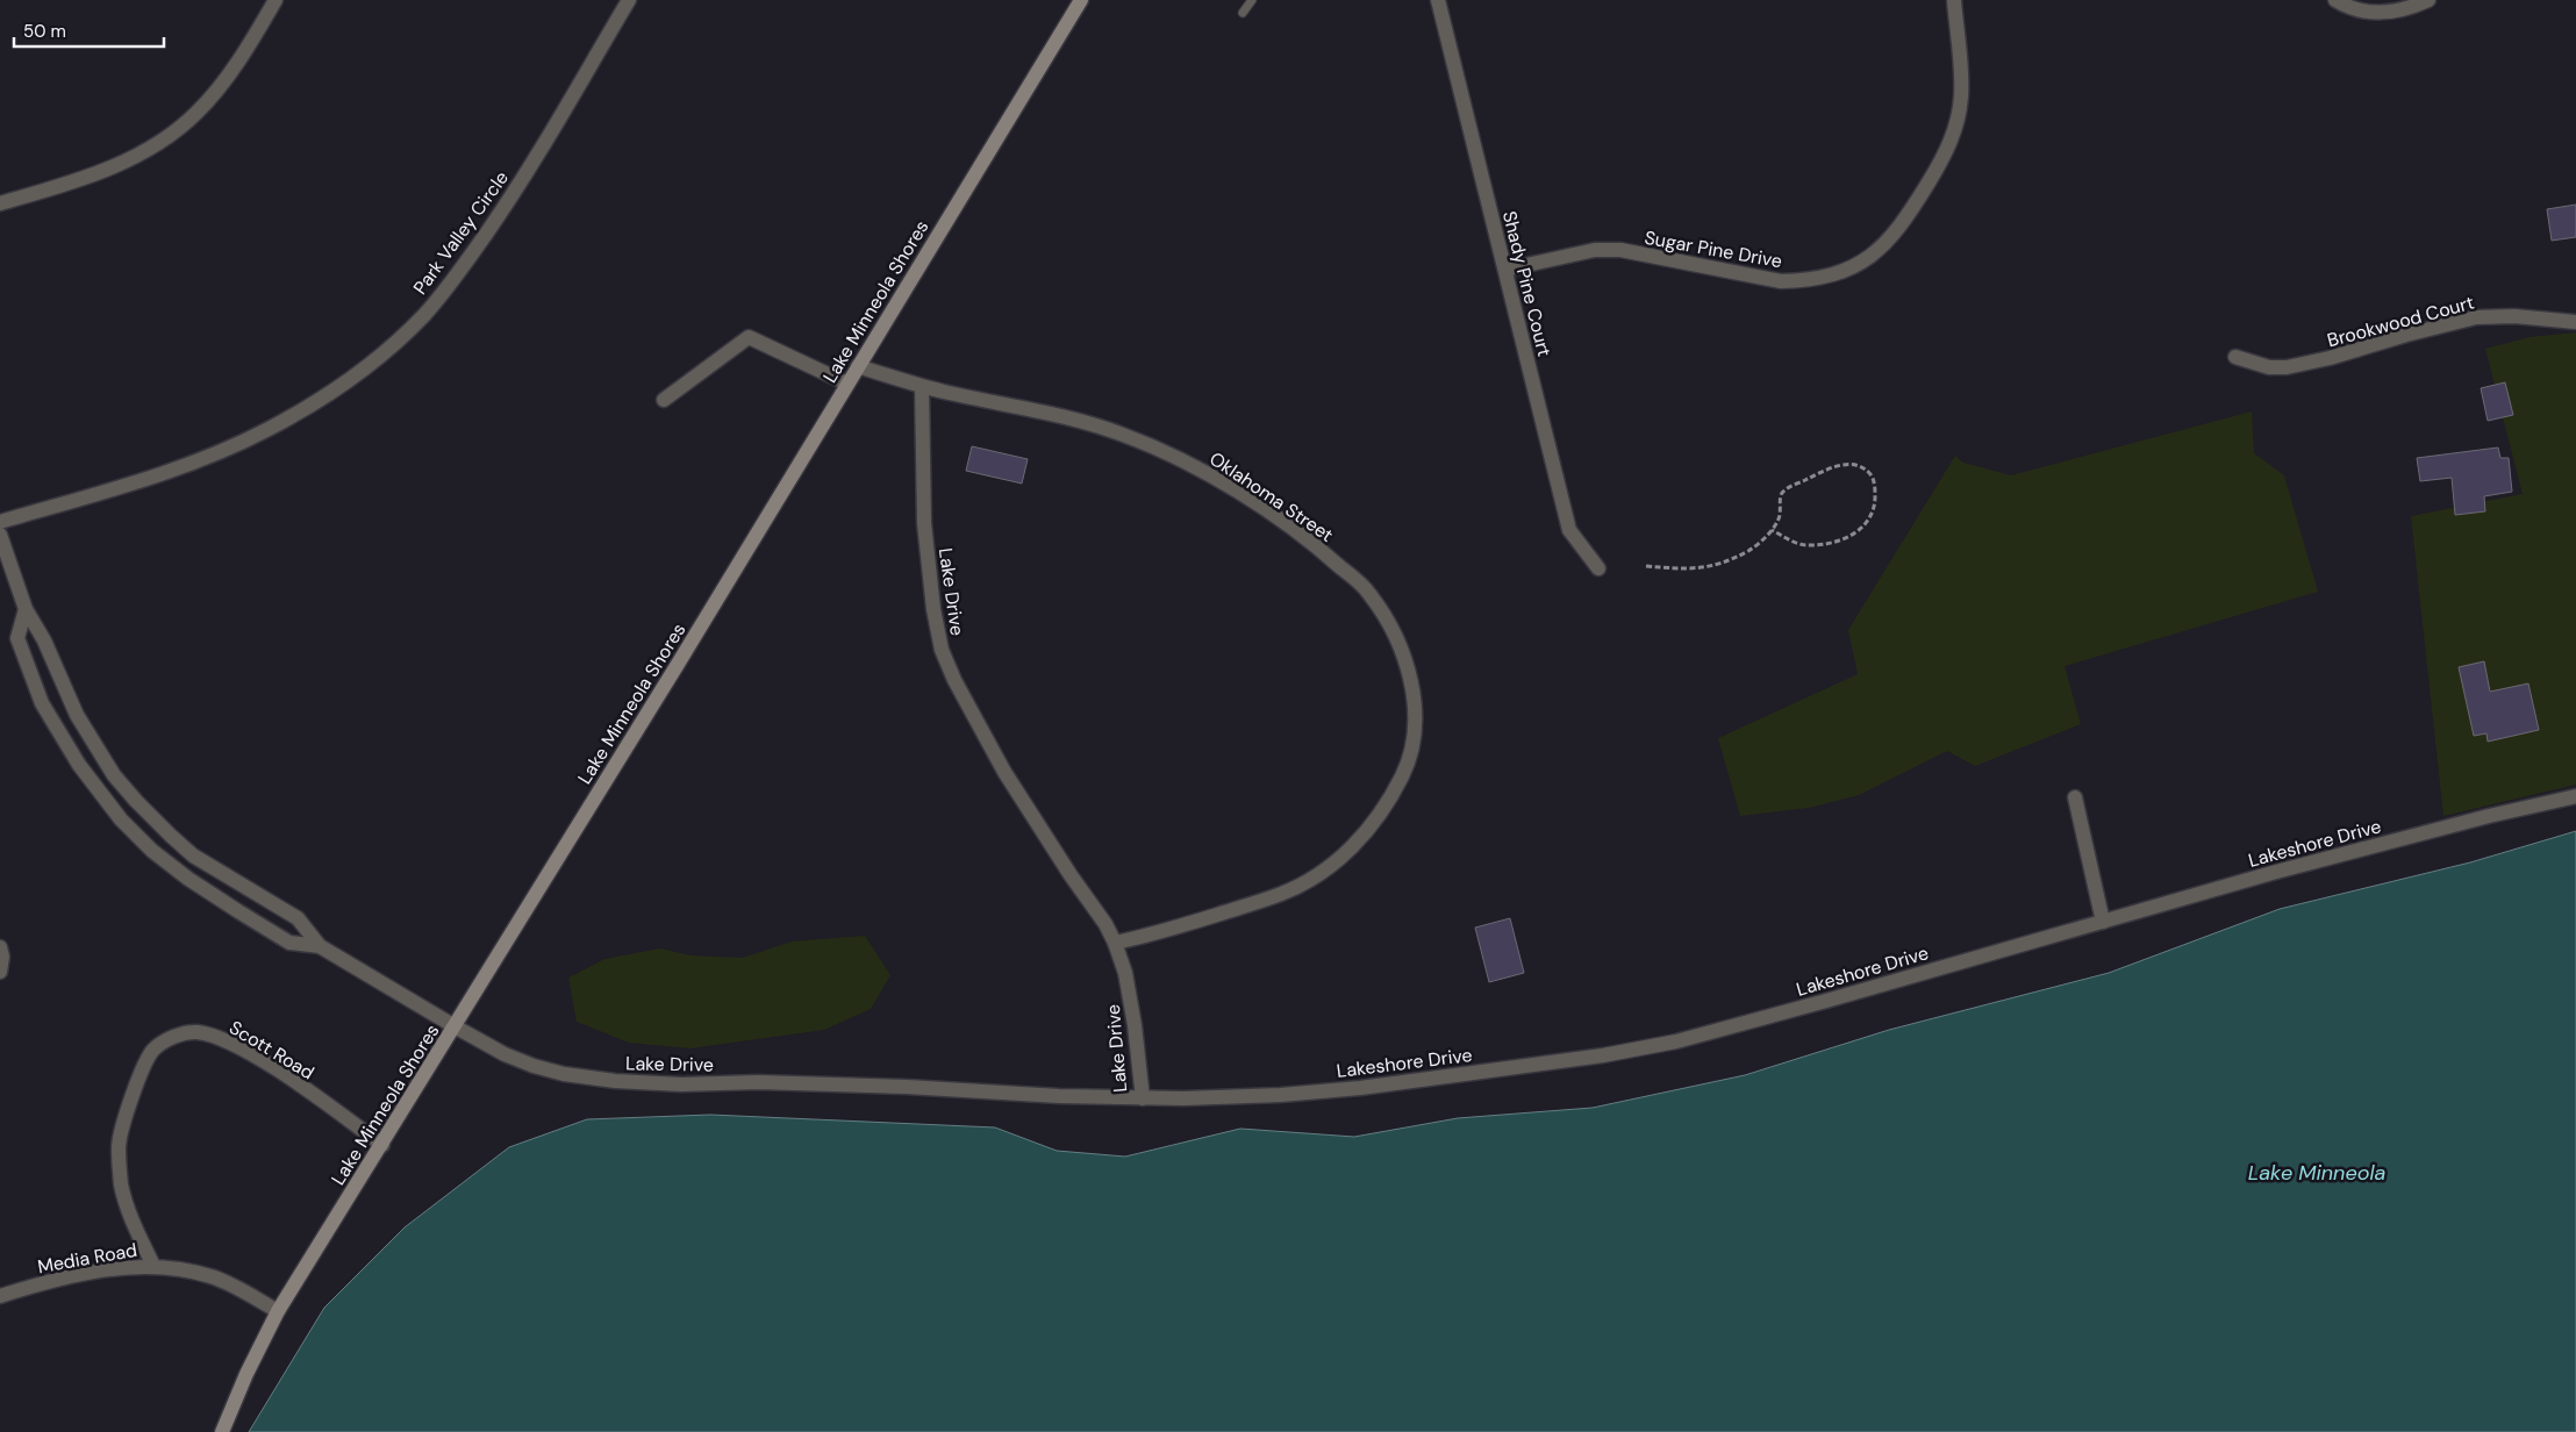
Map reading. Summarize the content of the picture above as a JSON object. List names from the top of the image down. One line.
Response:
{"streets":{"main road":["Lake Minneola Shores"],"street":["Park Valley Circle","Sugar Pine Drive","Shady Pine Court","Brookwood Court","Oklahoma Street","Lake Drive","Lakeshore Drive","Scott Road","Media Road"]},"crossings":[["Sugar Pine Drive","Shady Pine Court"],["Lake Minneola Shores","Oklahoma Street"],["Lake Minneola Shores","Lake Drive"],["Lake Minneola Shores","Scott Road"],["Lake Minneola Shores","Media Road"],["Oklahoma Street","Lake Drive"],["Lake Drive","Lakeshore Drive"],["Scott Road","Media Road"]],"water":["Lake Minneola"],"scale_bar":"50 m"}
